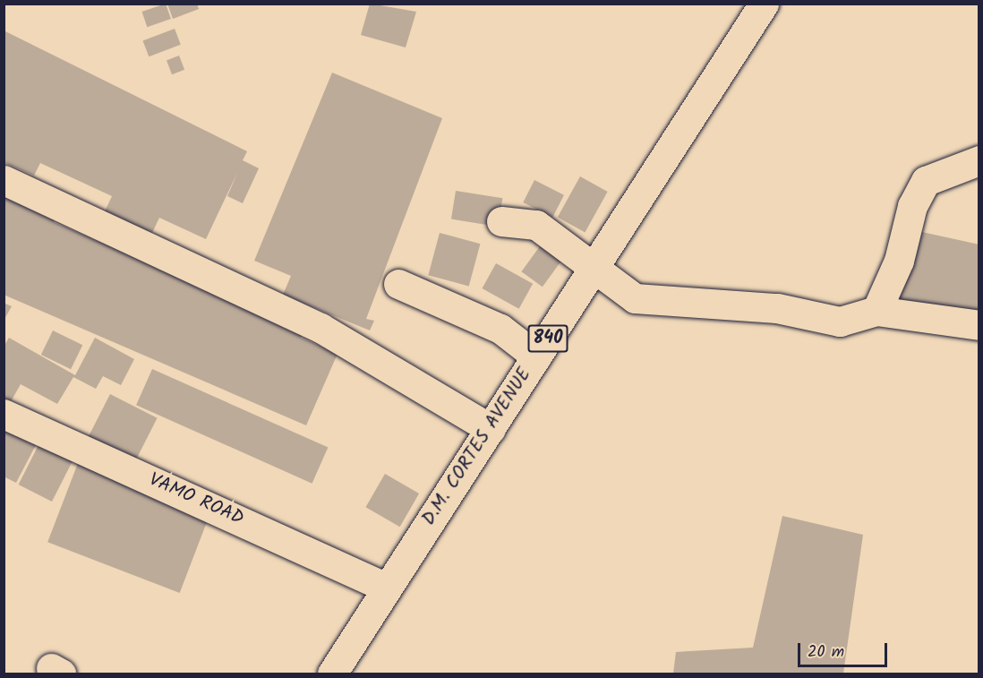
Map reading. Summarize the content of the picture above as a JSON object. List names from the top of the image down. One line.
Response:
{"streets":{"main road":["840","D.M. CORTES AVENUE","VAMO ROAD"]},"crossings":[["D.M. CORTES AVENUE","VAMO ROAD"]],"scale_bar":"20 m"}
